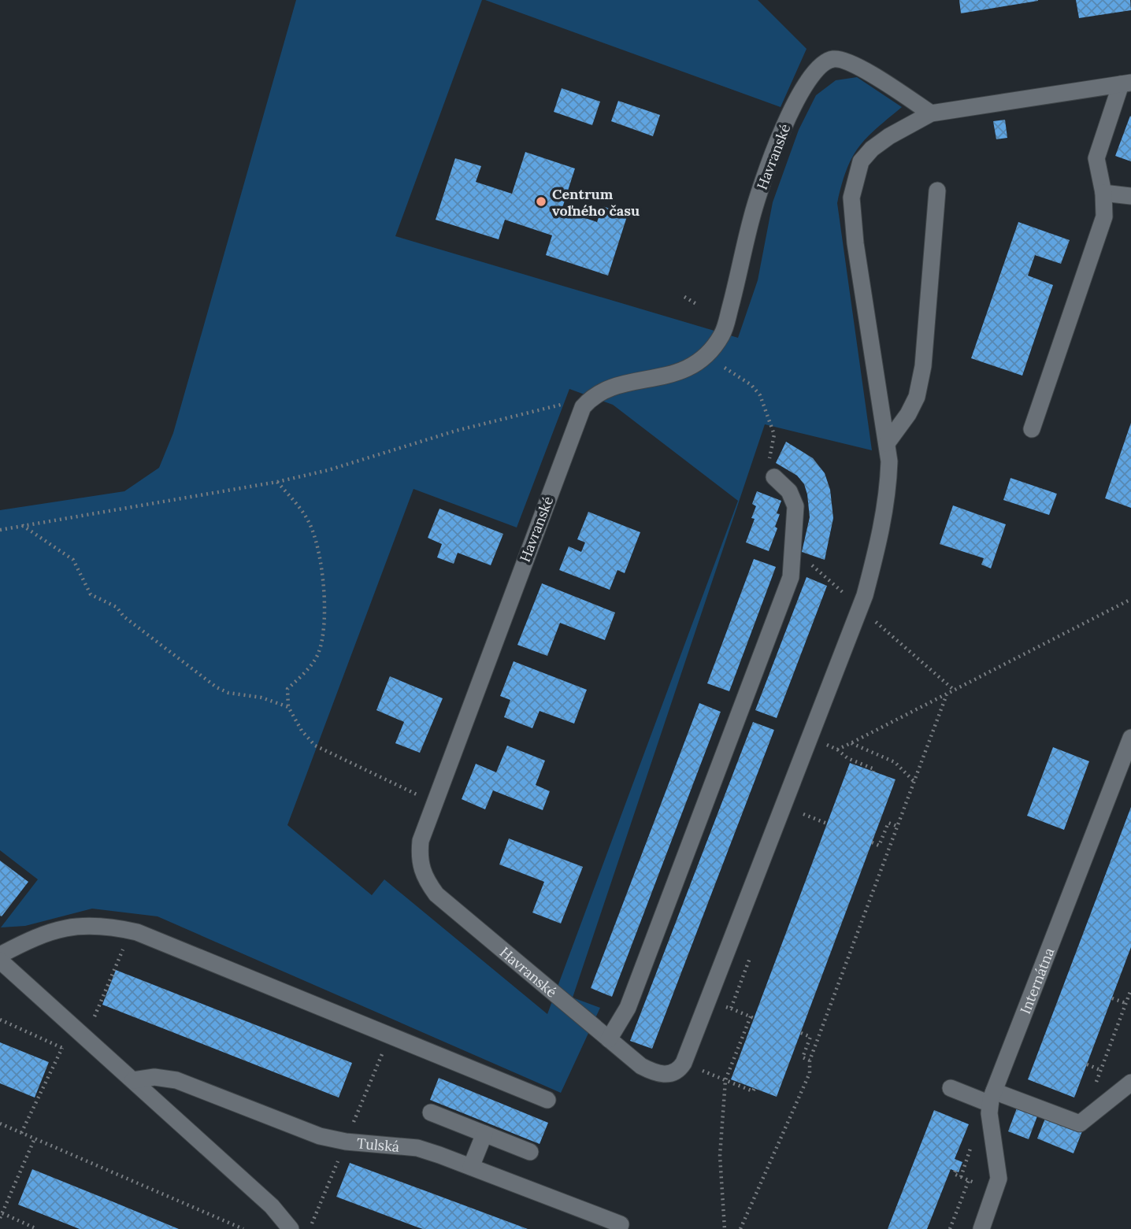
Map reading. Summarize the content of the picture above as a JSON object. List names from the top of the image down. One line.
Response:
{"streets":{"street":["Havranské","Internátna","Tulská"]},"places":["Centrum voľného času"]}
